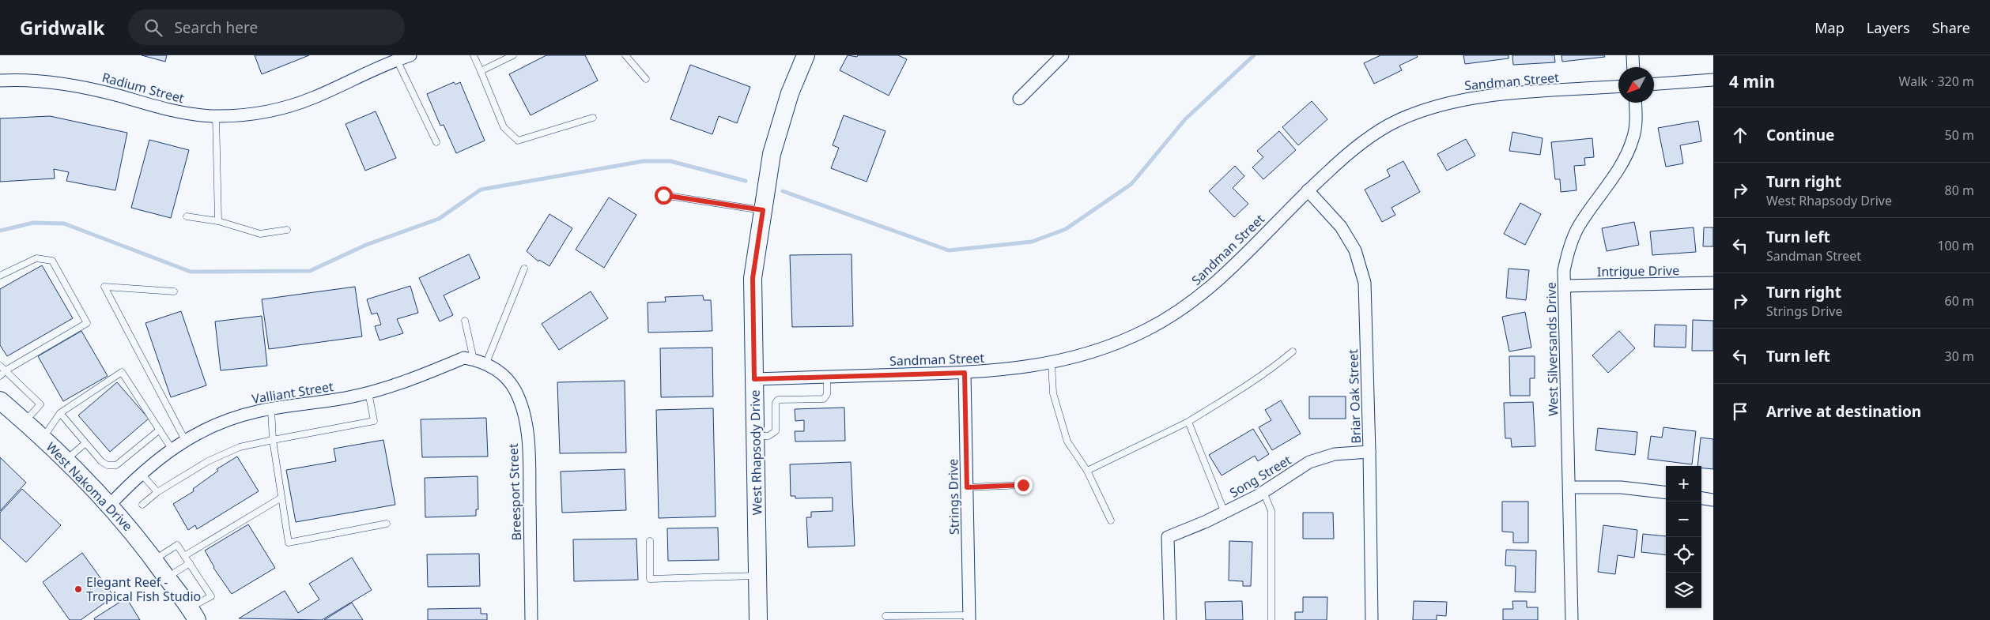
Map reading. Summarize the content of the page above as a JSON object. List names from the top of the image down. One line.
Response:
{"streets":{"street":["Sandman Street","Radium Street","Intrigue Drive","West Silversands Drive","Valliant Street","Briar Oak Street","West Rhapsody Drive","Song Street","West Nakoma Drive","Breesport Street","Strings Drive"]},"crossings":[["Sandman Street","Briar Oak Street"],["Sandman Street","West Rhapsody Drive"],["Sandman Street","Strings Drive"],["Intrigue Drive","West Silversands Drive"],["Valliant Street","West Nakoma Drive"],["Briar Oak Street","Song Street"]],"places":["Elegant Reef - Tropical Fish Studio"],"north":"bottom left","page":{"header":"Gridwalk","search":"Search here","nav":["Map","Layers","Share"],"heading":["4 min","Walk · 320 m"],"list":[["Continue","50 m"],["Turn right","West Rhapsody Drive","80 m"],["Turn left","Sandman Street","100 m"],["Turn right","Strings Drive","60 m"],["Turn left","30 m"],"Arrive at destination"],"map_buttons":["+","−"]}}
